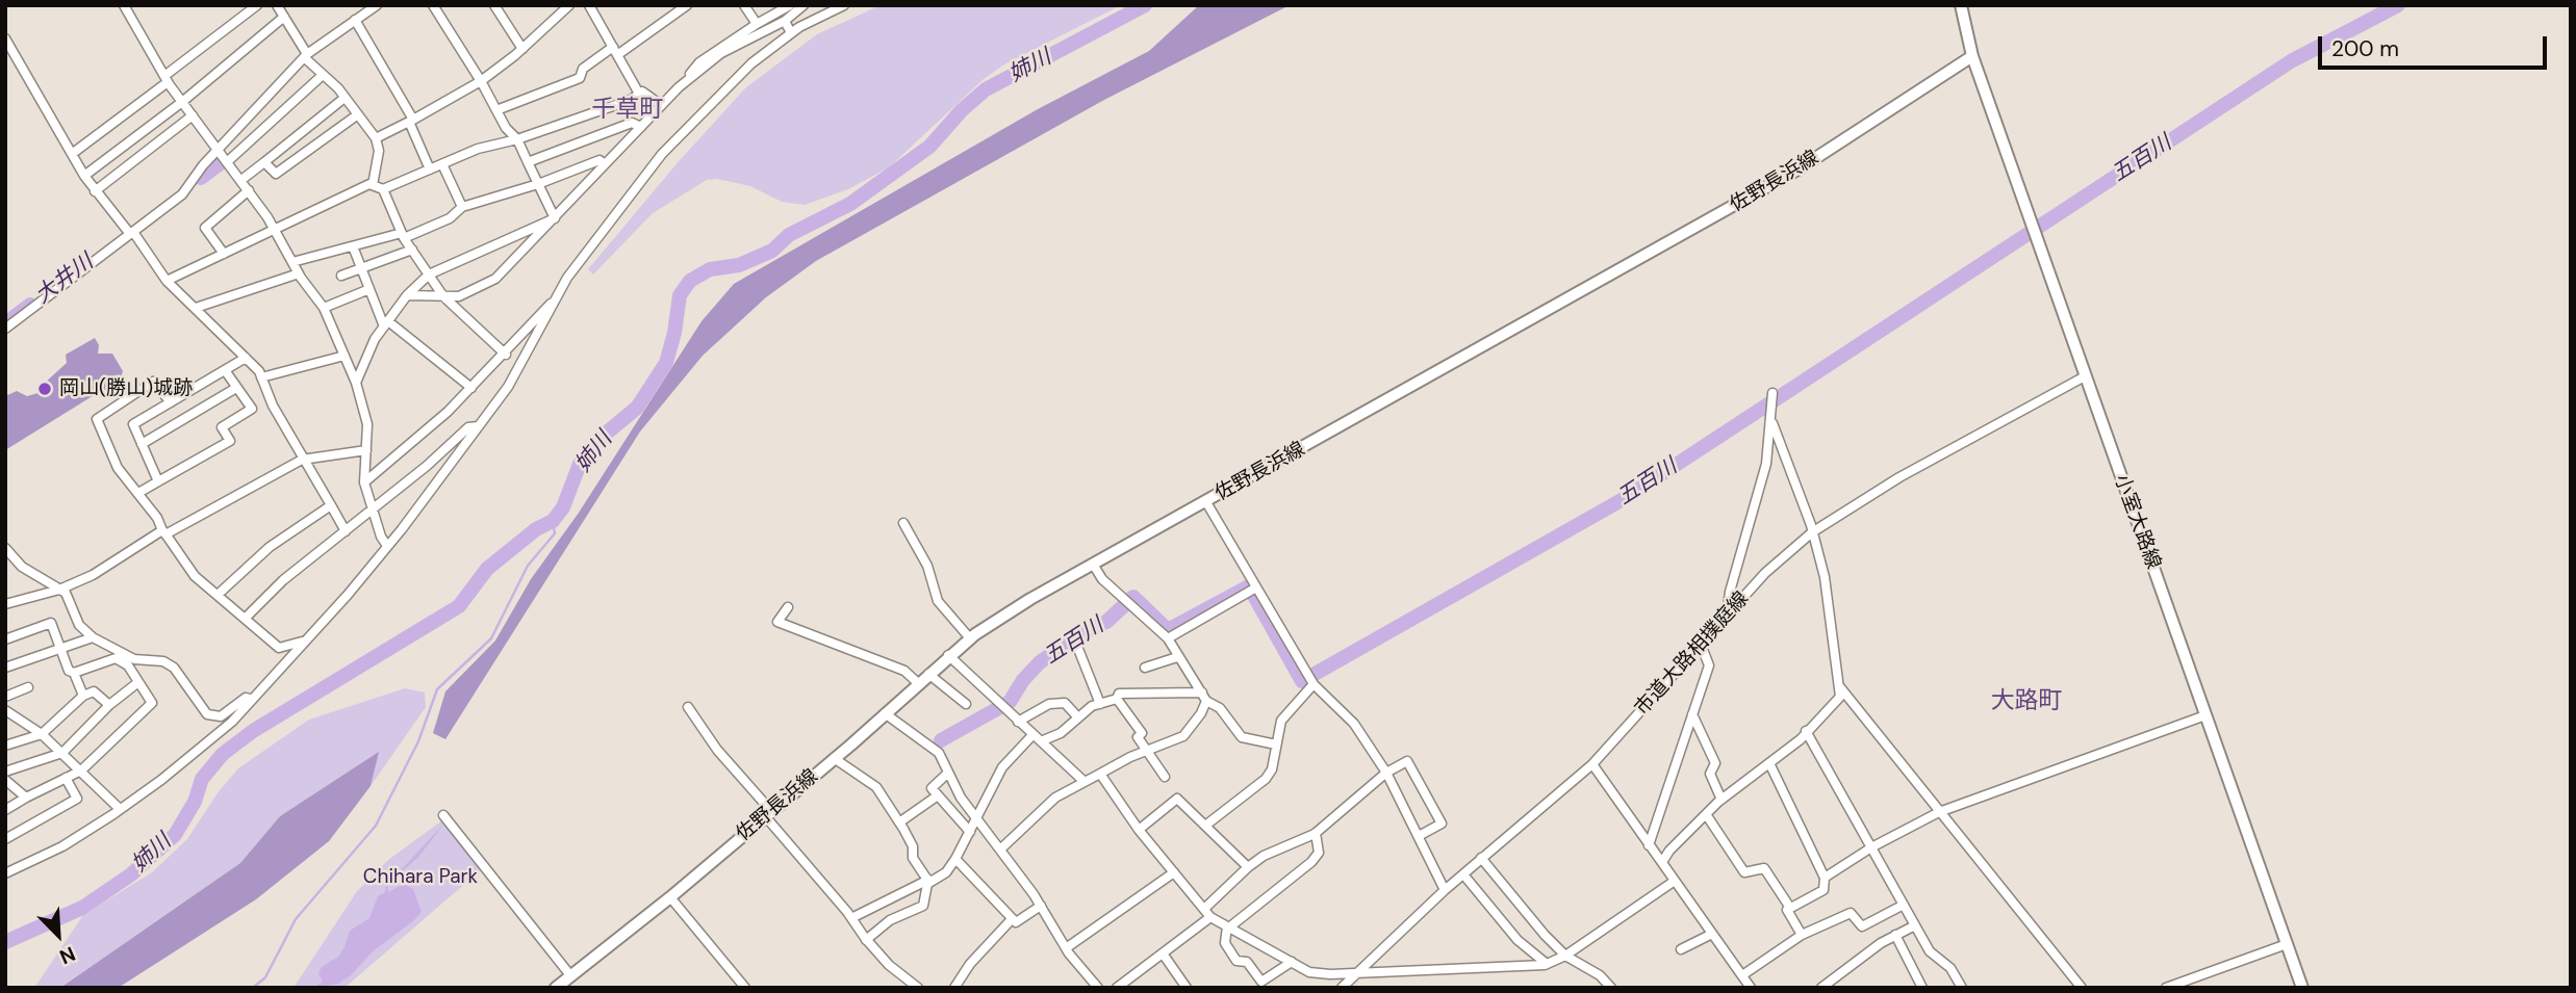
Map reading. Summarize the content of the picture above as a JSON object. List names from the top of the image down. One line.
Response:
{"streets":{"main road":["佐野長浜線","小室大路線"],"street":["市道大路相撲庭線"]},"crossings":[["佐野長浜線","小室大路線"],["小室大路線","市道大路相撲庭線"]],"districts":["千草町","大路町"],"water":["姉川","五百川","大井川"],"parks":["Chihara Park"],"places":["岡山(勝山)城跡"],"scale_bar":"200 m","north":"bottom right"}
